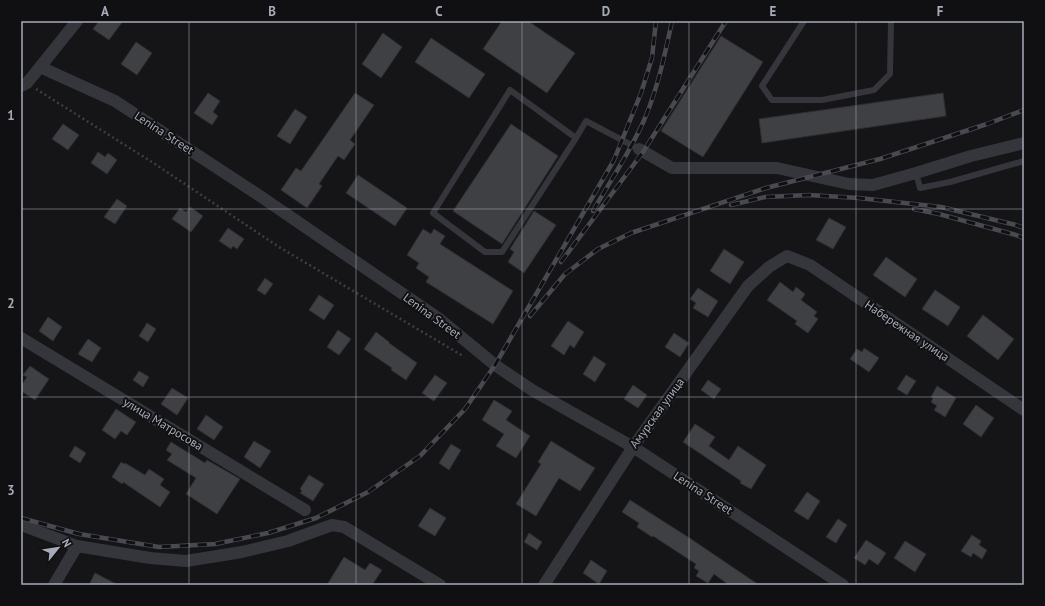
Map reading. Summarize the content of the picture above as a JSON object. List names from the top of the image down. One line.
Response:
{"streets":{"street":["Lenina Street","Набережная улица","Амурская улица","улица Матросова"]},"crossings":[["Lenina Street","Амурская улица"],["Набережная улица","Амурская улица"]],"north":"top right","grid":{"columns":["A","B","C","D","E","F"],"rows":["1","2","3"]}}
